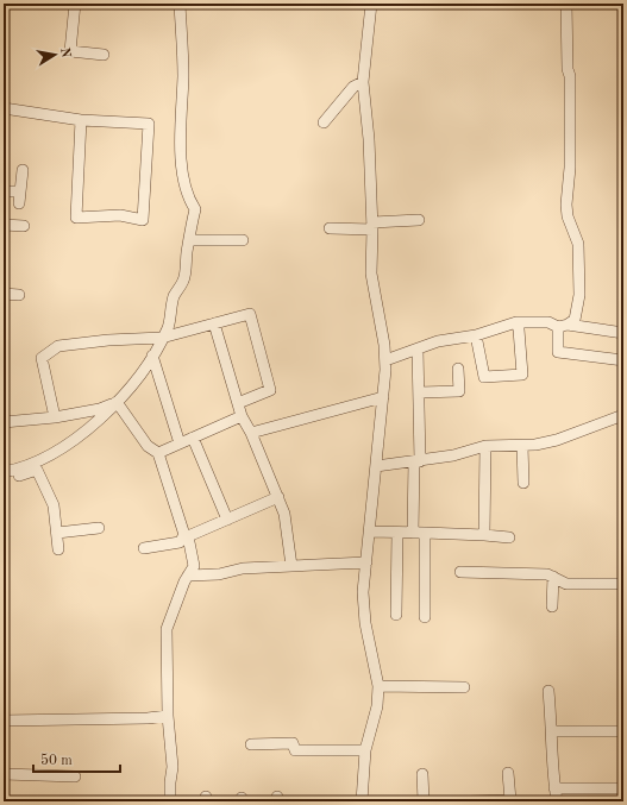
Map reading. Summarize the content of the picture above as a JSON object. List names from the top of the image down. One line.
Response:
{"scale_bar":"50 m","north":"right"}
